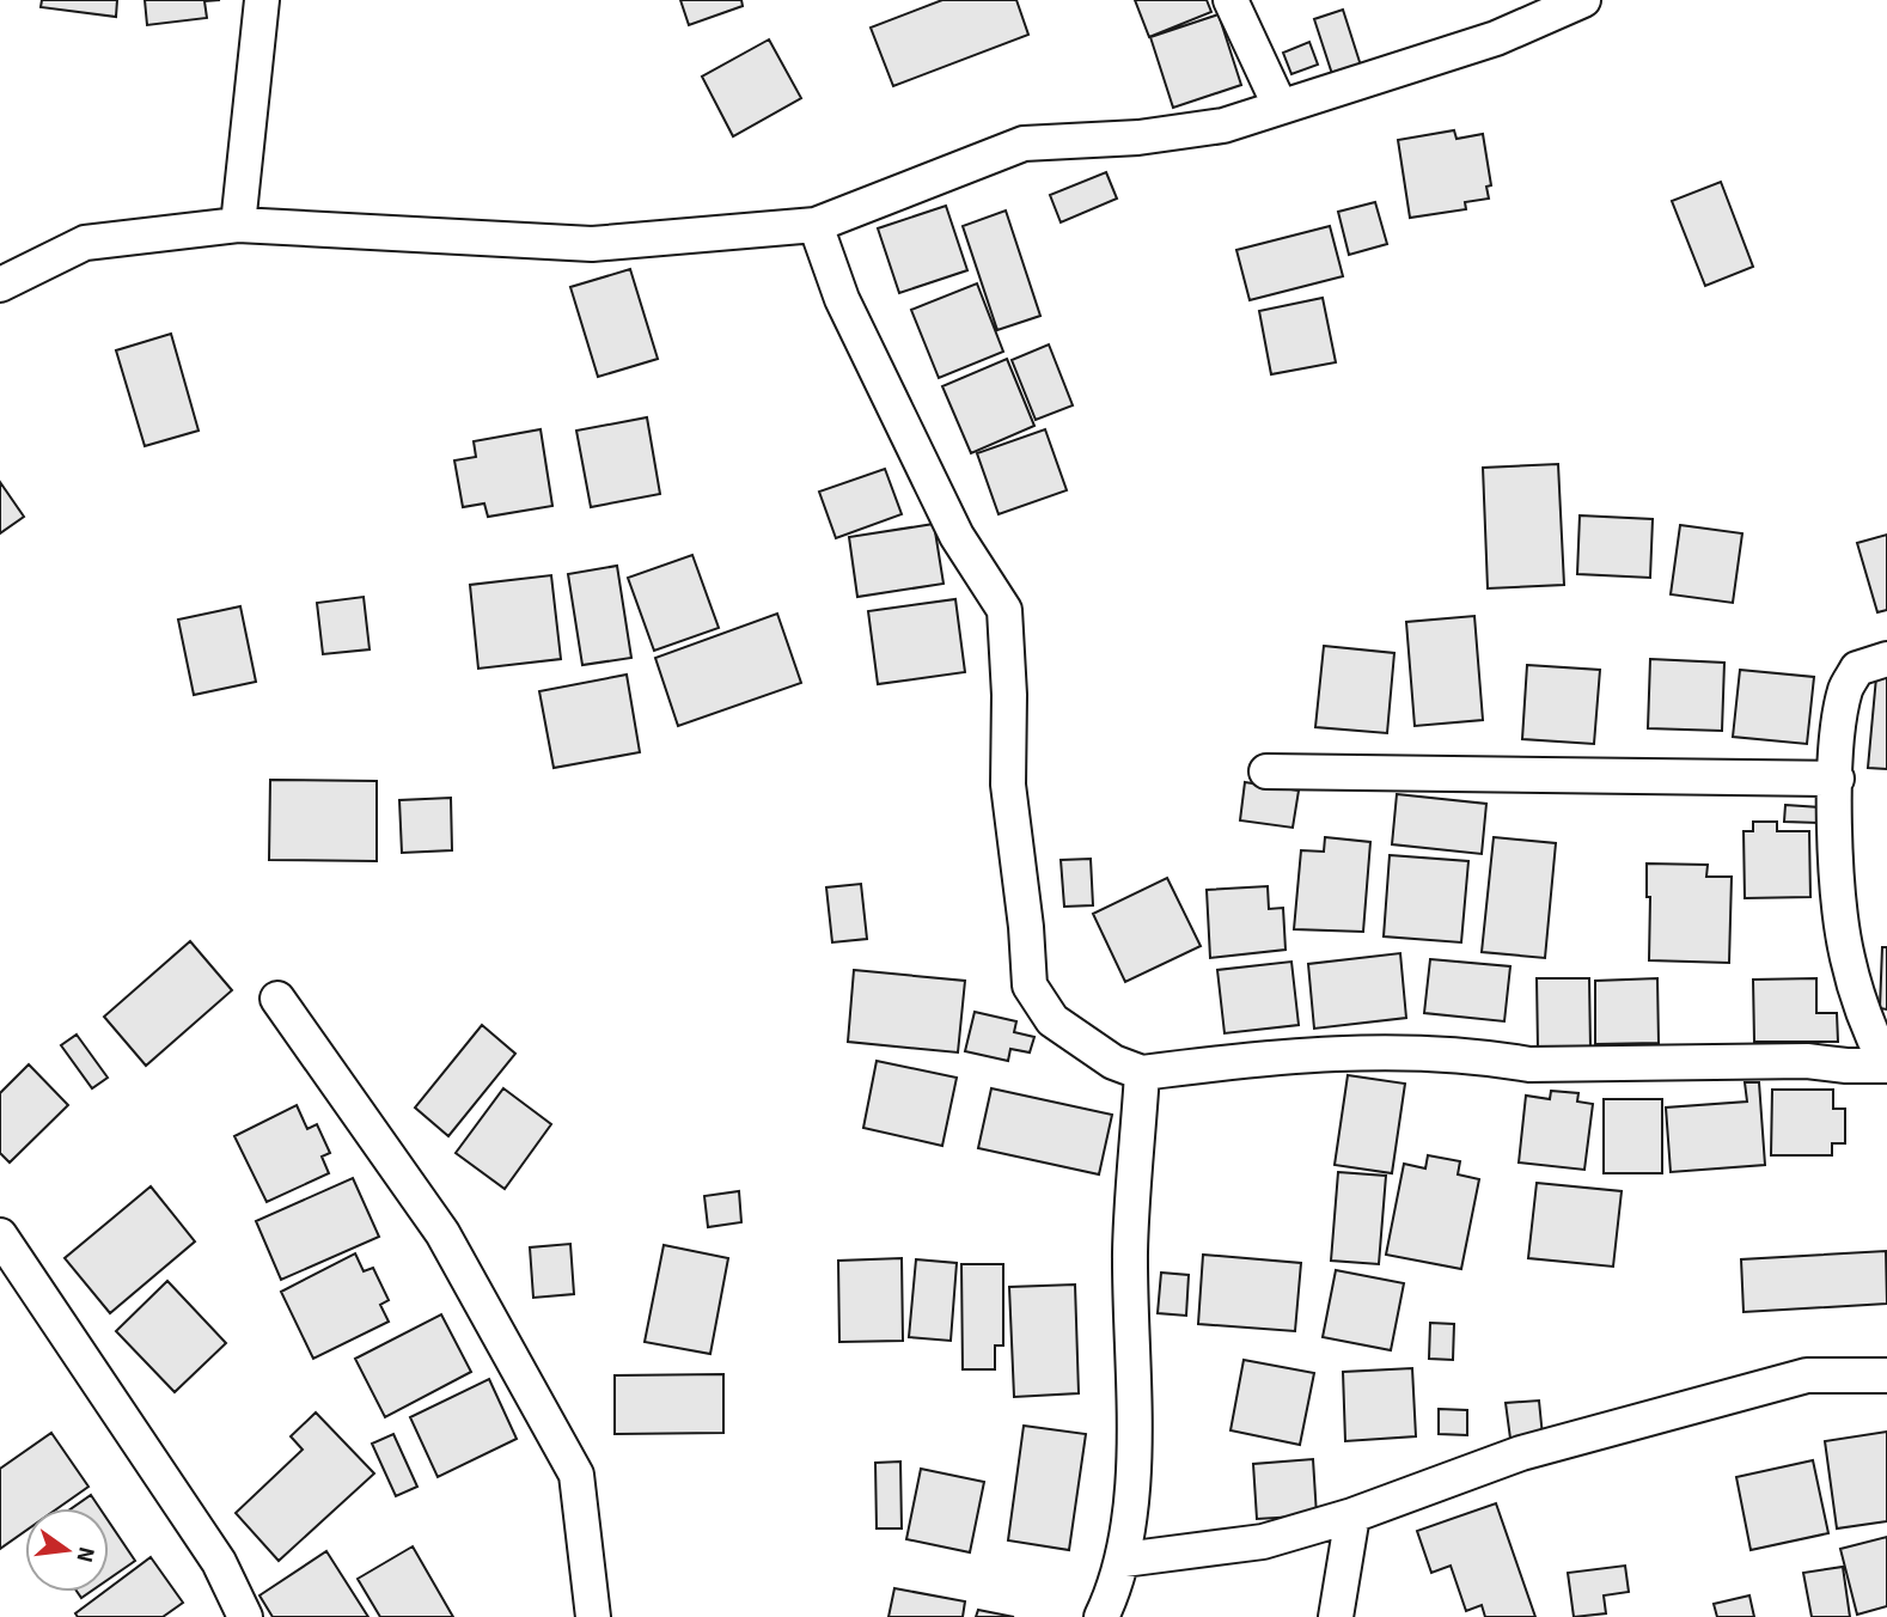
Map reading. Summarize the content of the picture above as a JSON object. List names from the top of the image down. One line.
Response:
{"north":"right"}
